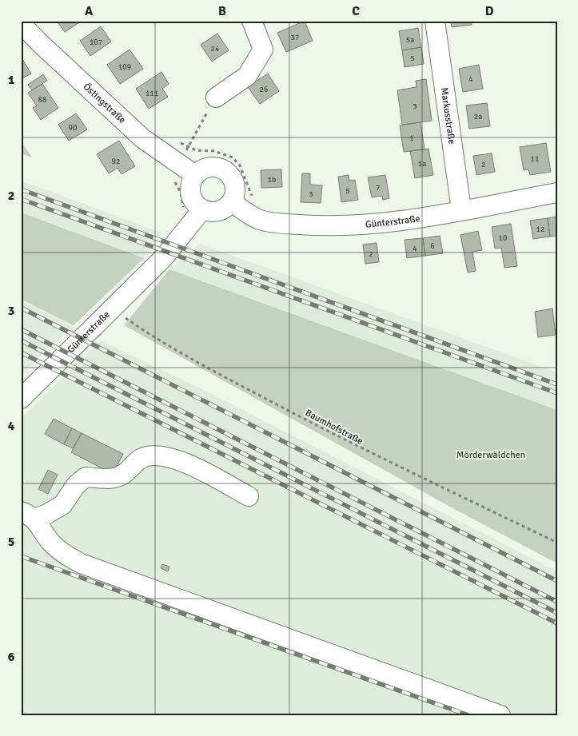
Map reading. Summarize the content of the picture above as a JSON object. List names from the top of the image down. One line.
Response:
{"streets":{"street":["Östingstraße","Markusstraße","Günterstraße"],"path":["Baumhofstraße"]},"crossings":[["Östingstraße","Günterstraße"],["Markusstraße","Günterstraße"],["Günterstraße","Baumhofstraße"]],"parks":["Mörderwäldchen"],"house_numbers":["37","5a","107","24","5","109","4","26","111","88","3","2a","90","1","11","92","1a","2","1b","7","5","3","12","10","6","4","2"],"grid":{"columns":["A","B","C","D"],"rows":["1","2","3","4","5","6"]}}
